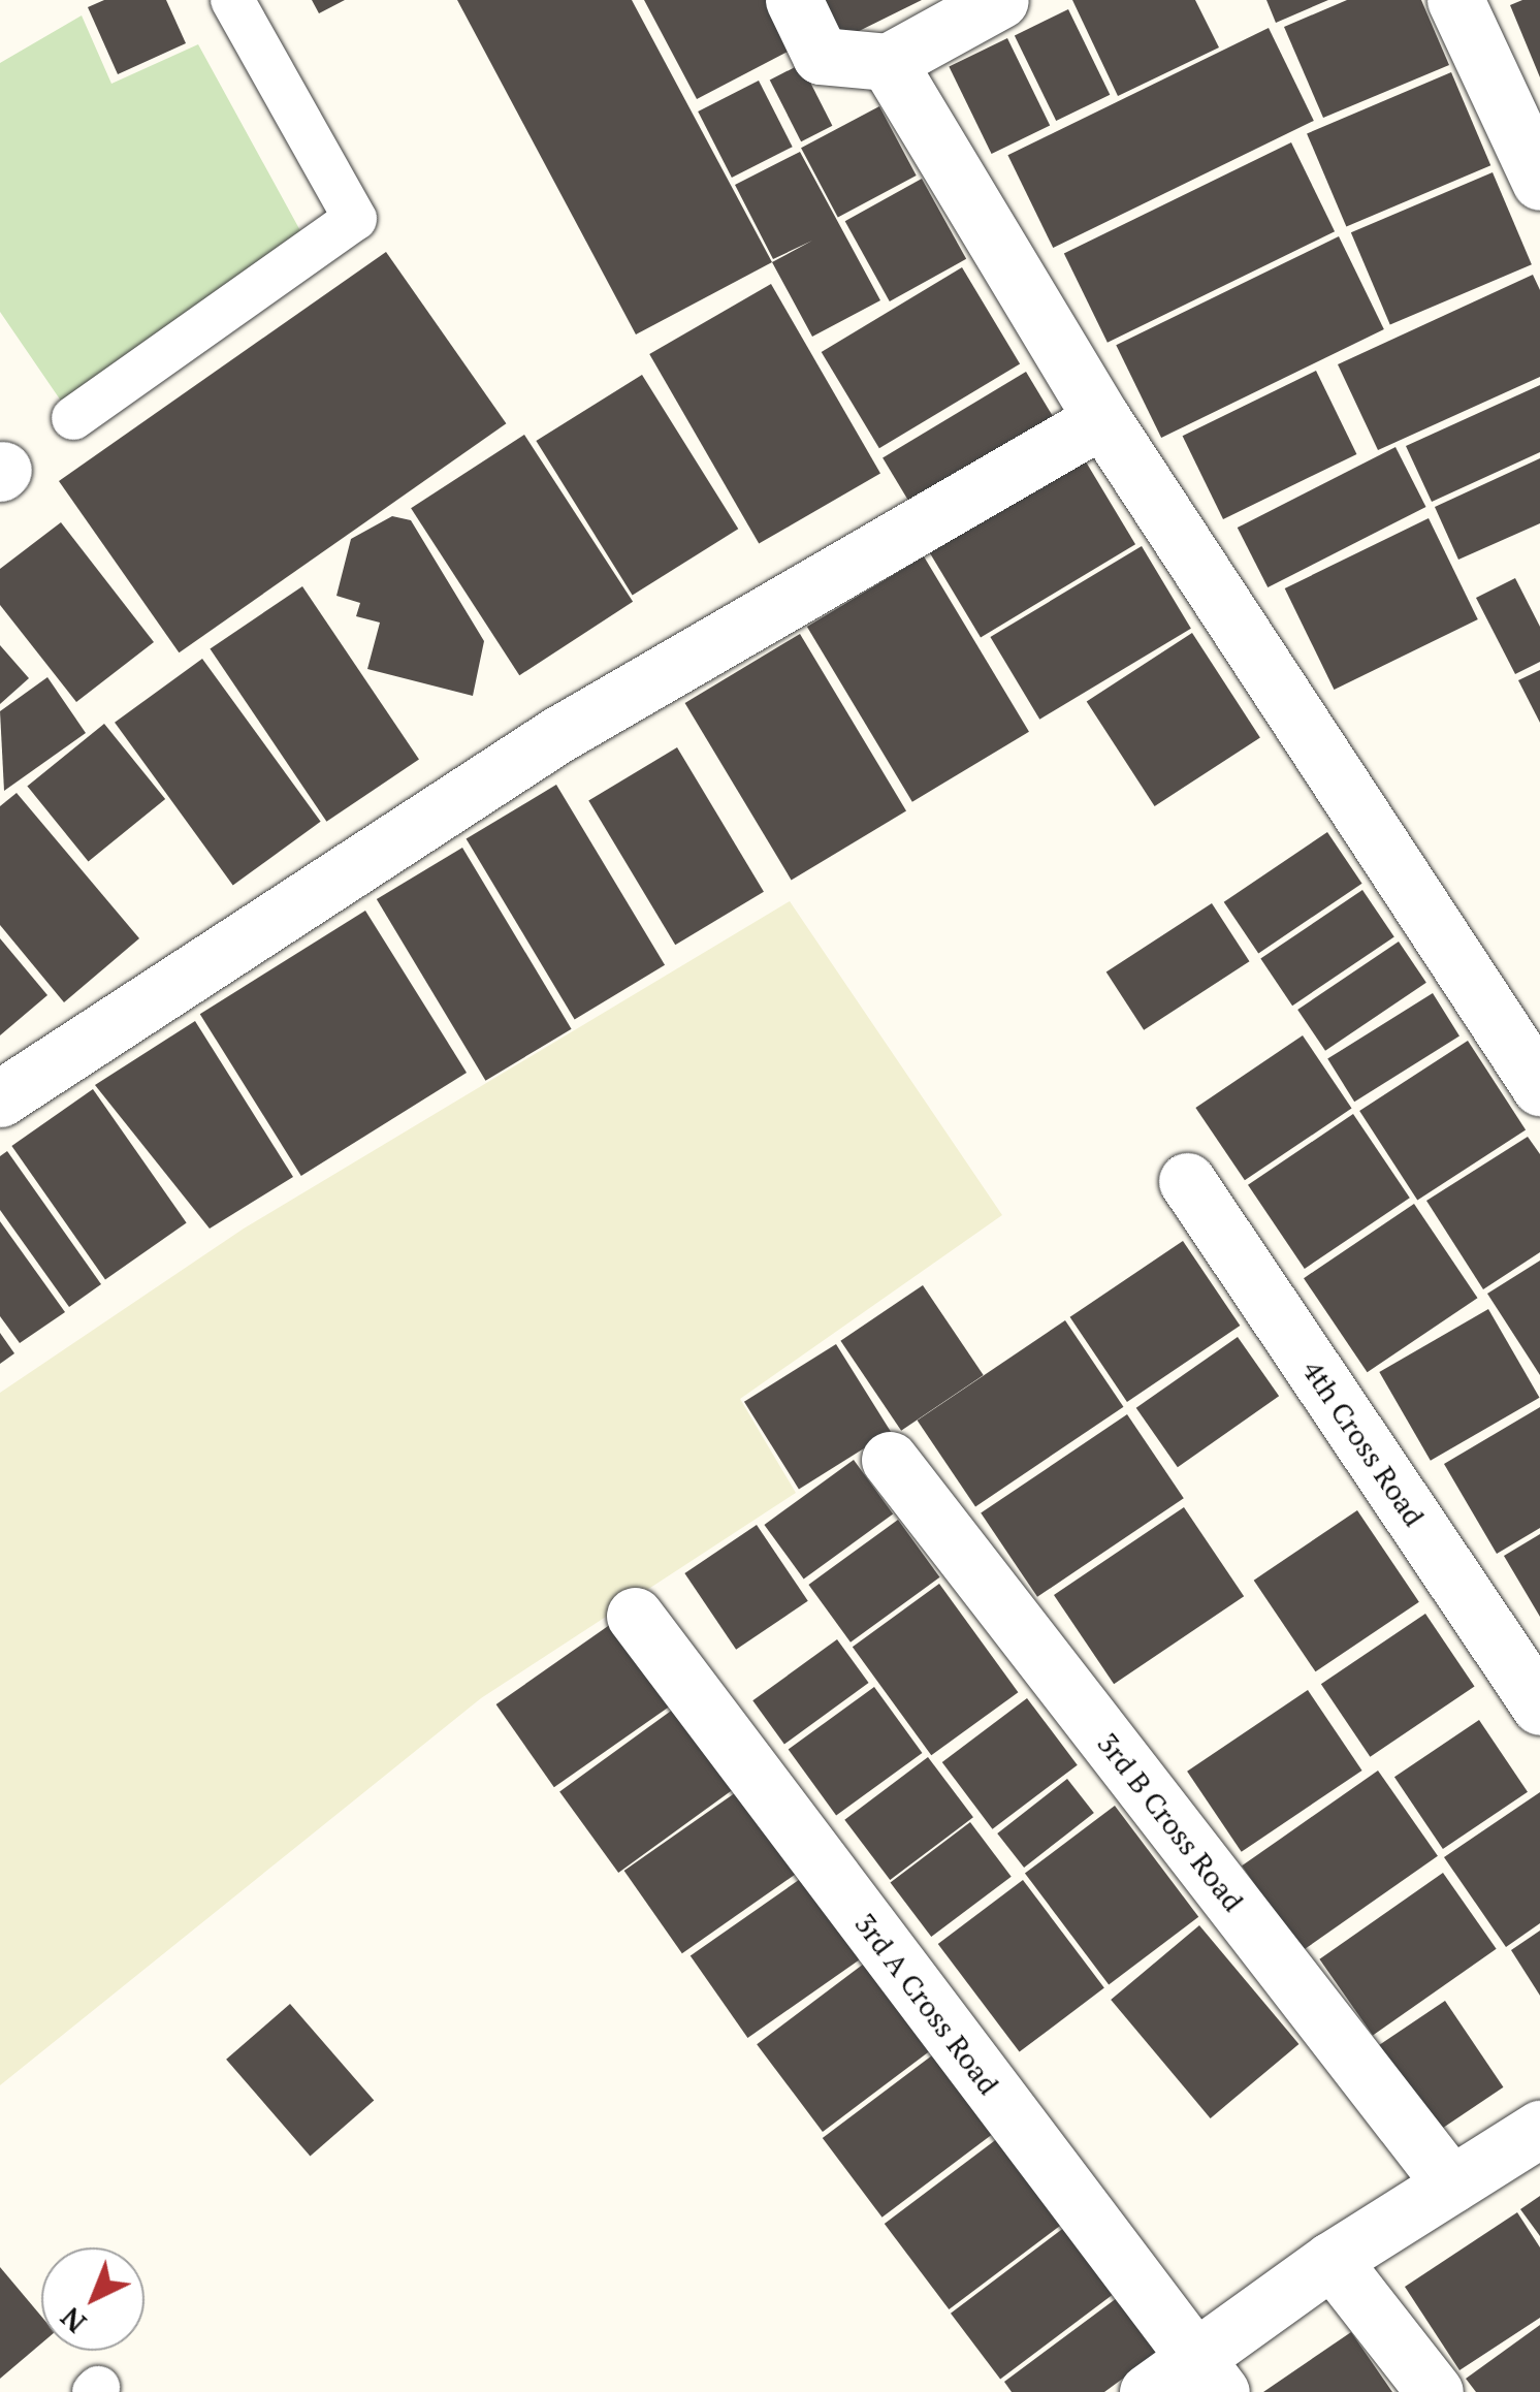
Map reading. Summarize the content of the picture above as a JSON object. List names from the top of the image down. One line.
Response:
{"streets":{"street":["4th Cross Road","3rd B Cross Road","3rd A Cross Road"]},"north":"bottom left"}
